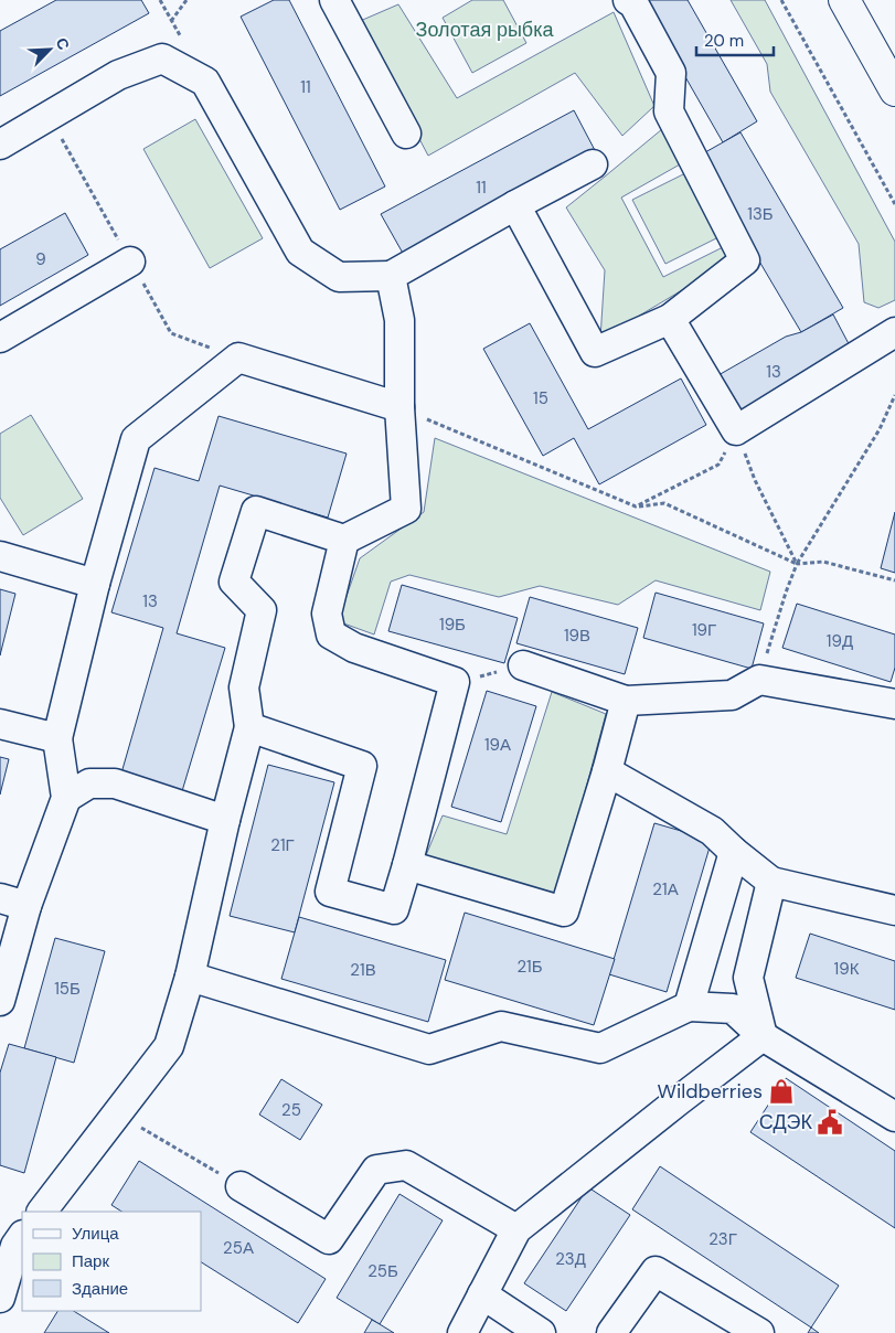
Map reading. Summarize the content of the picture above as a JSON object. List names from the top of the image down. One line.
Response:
{"parks":["Золотая рыбка"],"places":{"shop":["Wildberries"],"public building":["СДЭК"]},"house_numbers":["11","11","13Б","9","13","15","13","19Б","19Г","19В","19Д","19А","21Г","21А","21Б","19К","21В","15Б","25","23Г","25А","23Д","25Б"],"legend":["Улица","Парк","Здание"],"scale_bar":"20 m","north":"top right"}
